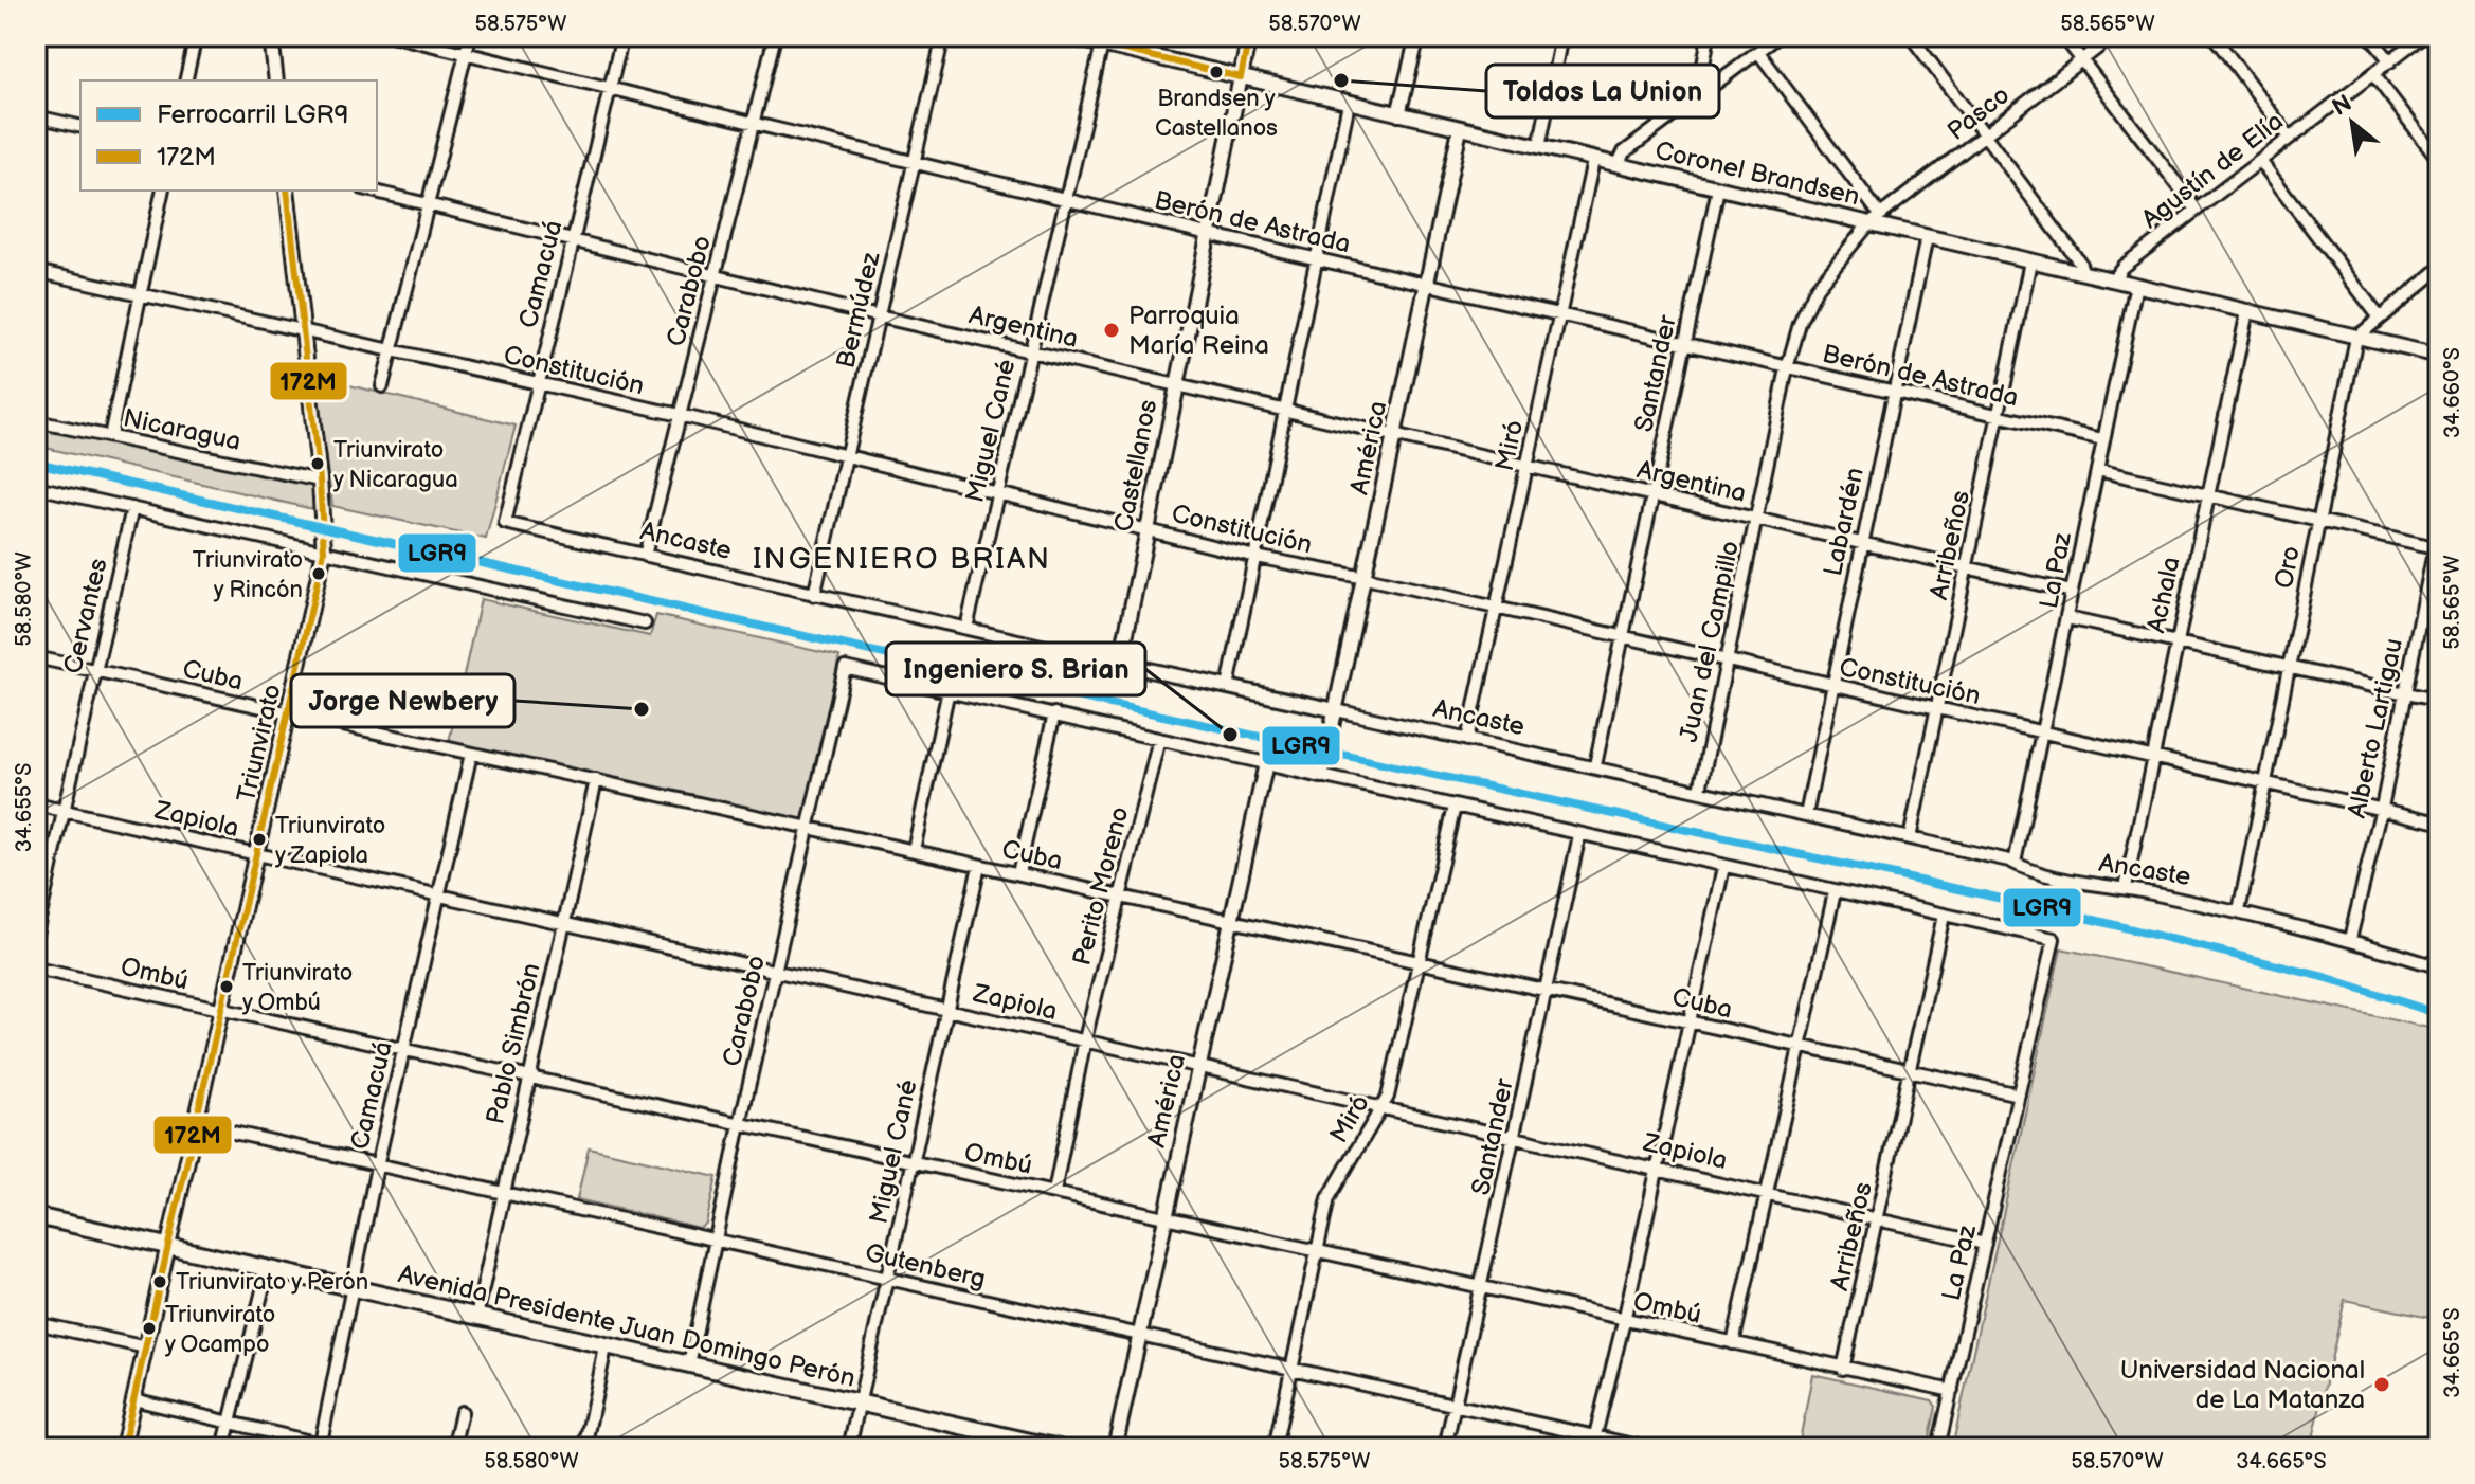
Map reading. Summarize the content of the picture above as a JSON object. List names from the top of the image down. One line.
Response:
{"streets":{"main road":["Avenida Presidente Juan Domingo Perón"],"street":["Pasco","Agustín de Elía","Coronel Brandsen","Berón de Astrada","Camacuá","Carabobo","Bermúdez","Argentina","Constitución","Santander","Nicaragua","Miguel Cané","Miró","América","Castellanos","Labardén","Ancaste","Arribeños","Oro","La Paz","Achala","Cervantes","Juan del Campillo","Cuba","Alberto Lartigau","Triunvirato","Zapiola","Perito Moreno","Ombú","Pablo Simbrón","Gutenberg"]},"crossings":[["Pasco","Coronel Brandsen"],["Pasco","Juan del Campillo"],["Agustín de Elía","Coronel Brandsen"],["Coronel Brandsen","Santander"],["Coronel Brandsen","Miguel Cané"],["Coronel Brandsen","Miró"],["Coronel Brandsen","América"],["Coronel Brandsen","Castellanos"],["Coronel Brandsen","Labardén"],["Coronel Brandsen","Arribeños"],["Coronel Brandsen","Oro"],["Coronel Brandsen","La Paz"],["Coronel Brandsen","Achala"],["Coronel Brandsen","Juan del Campillo"],["Berón de Astrada","Camacuá"],["Berón de Astrada","Carabobo"],["Berón de Astrada","Bermúdez"],["Berón de Astrada","Santander"],["Berón de Astrada","Miguel Cané"],["Berón de Astrada","Miró"],["Berón de Astrada","América"],["Berón de Astrada","Castellanos"],["Berón de Astrada","Labardén"],["Berón de Astrada","Arribeños"],["Berón de Astrada","La Paz"],["Berón de Astrada","Juan del Campillo"],["Camacuá","Argentina"],["Camacuá","Constitución"],["Camacuá","Ancaste"],["Camacuá","Cuba"],["Camacuá","Zapiola"],["Camacuá","Ombú"],["Camacuá","Gutenberg"],["Camacuá","Avenida Presidente Juan Domingo Perón"],["Carabobo","Argentina"],["Carabobo","Constitución"],["Carabobo","Ancaste"],["Carabobo","Cuba"],["Carabobo","Zapiola"],["Carabobo","Ombú"],["Carabobo","Gutenberg"],["Carabobo","Avenida Presidente Juan Domingo Perón"],["Bermúdez","Argentina"],["Bermúdez","Constitución"],["Bermúdez","Ancaste"],["Argentina","Santander"],["Argentina","Miguel Cané"],["Argentina","Miró"],["Argentina","América"],["Argentina","Castellanos"],["Argentina","Labardén"],["Argentina","Arribeños"],["Argentina","La Paz"],["Argentina","Juan del Campillo"],["Constitución","Santander"],["Constitución","Miguel Cané"],["Constitución","Miró"],["Constitución","América"],["Constitución","Castellanos"],["Constitución","Labardén"],["Constitución","Arribeños"],["Constitución","Oro"],["Constitución","La Paz"],["Constitución","Achala"],["Constitución","Juan del Campillo"],["Constitución","Alberto Lartigau"],["Constitución","Triunvirato"],["Santander","Ancaste"],["Santander","Cuba"],["Santander","Zapiola"],["Santander","Ombú"],["Santander","Gutenberg"],["Nicaragua","Triunvirato"],["Miguel Cané","Ancaste"],["Miguel Cané","Cuba"],["Miguel Cané","Zapiola"],["Miguel Cané","Ombú"],["Miguel Cané","Gutenberg"],["Miguel Cané","Avenida Presidente Juan Domingo Perón"],["Miró","Ancaste"],["Miró","Cuba"],["Miró","Zapiola"],["Miró","Ombú"],["Miró","Gutenberg"],["América","Ancaste"],["América","Cuba"],["América","Zapiola"],["América","Ombú"],["América","Gutenberg"],["Castellanos","Ancaste"],["Labardén","Ancaste"],["Ancaste","Arribeños"],["Ancaste","Oro"],["Ancaste","La Paz"],["Ancaste","Achala"],["Ancaste","Juan del Campillo"],["Ancaste","Alberto Lartigau"],["Arribeños","La Paz"],["Arribeños","Cuba"],["Arribeños","Zapiola"],["Arribeños","Ombú"],["La Paz","Cuba"],["La Paz","Zapiola"],["La Paz","Ombú"],["Cervantes","Cuba"],["Cervantes","Zapiola"],["Cuba","Triunvirato"],["Cuba","Perito Moreno"],["Cuba","Pablo Simbrón"],["Triunvirato","Zapiola"],["Triunvirato","Ombú"],["Triunvirato","Gutenberg"],["Triunvirato","Avenida Presidente Juan Domingo Perón"],["Zapiola","Perito Moreno"],["Zapiola","Pablo Simbrón"],["Perito Moreno","Ombú"],["Ombú","Pablo Simbrón"],["Pablo Simbrón","Gutenberg"],["Pablo Simbrón","Avenida Presidente Juan Domingo Perón"]],"districts":["INGENIERO BRIAN"],"places":["Brandsen y Castellanos","Toldos La Union","Parroquia María Reina","Triunvirato y Nicaragua","Triunvirato y Rincón","Jorge Newbery","Ingeniero S. Brian","Triunvirato y Zapiola","Triunvirato y Ombú","Triunvirato y Perón","Triunvirato y Ocampo","Universidad Nacional de La Matanza"],"lines":["transit line 172M","rail line LGR9"],"legend":["Ferrocarril LGR9","172M"],"north":"top left","coordinates":["58.575°W","58.570°W","58.565°W","34.660°S","58.580°W","34.655°S","34.665°S"]}
